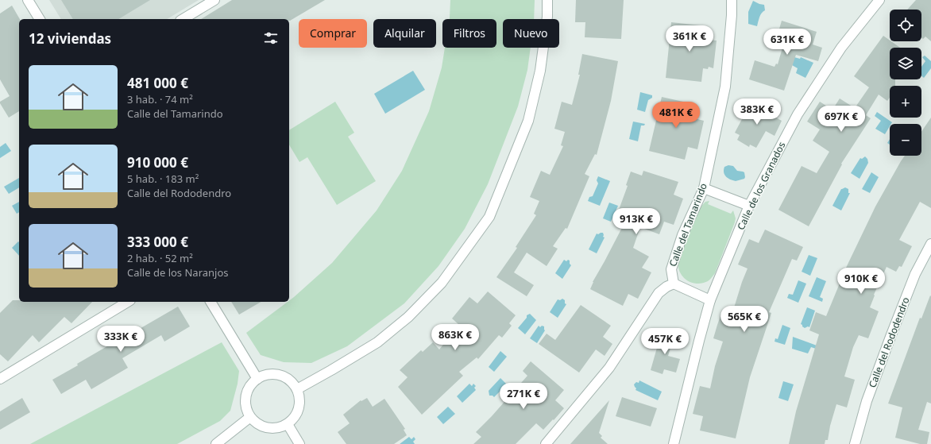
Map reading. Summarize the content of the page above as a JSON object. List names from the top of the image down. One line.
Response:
{"streets":{"street":["Calle de los Granados","Calle del Tamarindo","Calle del Rododendro"]},"page":{"map_buttons":["+","−"],"chip":["Comprar","Alquilar","Filtros","Nuevo"],"heading":"12 viviendas","price":["361K €","631K €","383K €","481K €","697K €","913K €","910K €","565K €","863K €","333K €","457K €","271K €"],"list":[{"name":"481 000 €","note":"3 hab. · 74 m² · Calle del Tamarindo"},{"name":"910 000 €","note":"5 hab. · 183 m² · Calle del Rododendro"},{"name":"333 000 €","note":"2 hab. · 52 m² · Calle de los Naranjos"}]}}
